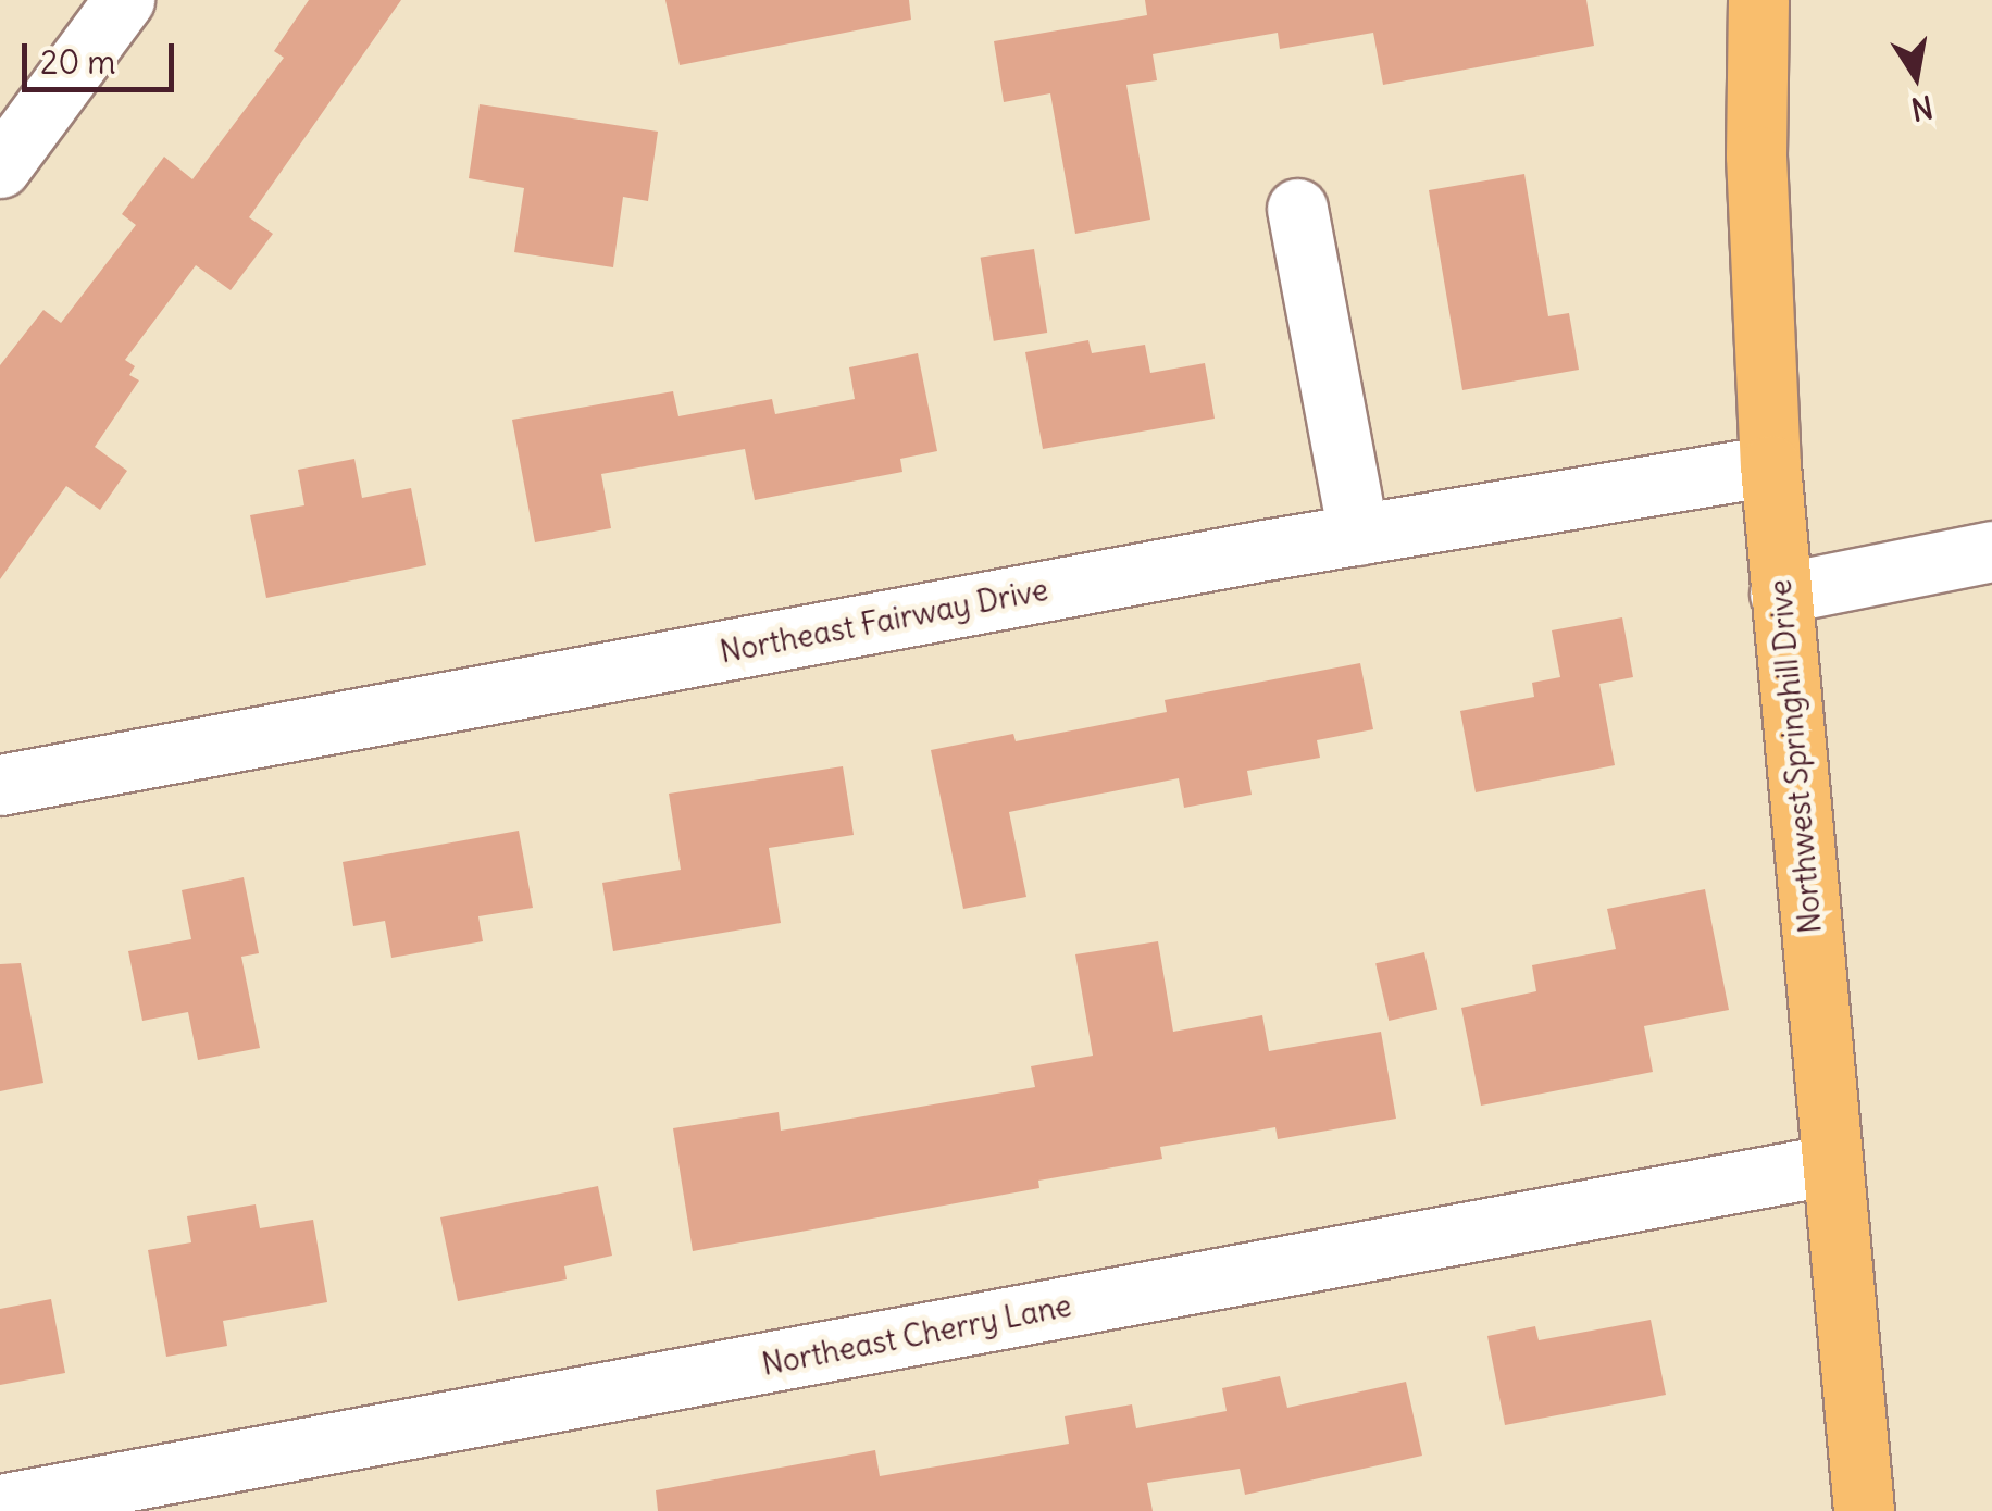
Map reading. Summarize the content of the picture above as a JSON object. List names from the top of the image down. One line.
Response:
{"streets":{"main road":["Northwest Springhill Drive"],"street":["Northeast Fairway Drive","Northeast Cherry Lane"]},"crossings":[["Northeast Fairway Drive","Northwest Springhill Drive"],["Northwest Springhill Drive","Northeast Cherry Lane"]],"scale_bar":"20 m","north":"bottom"}
